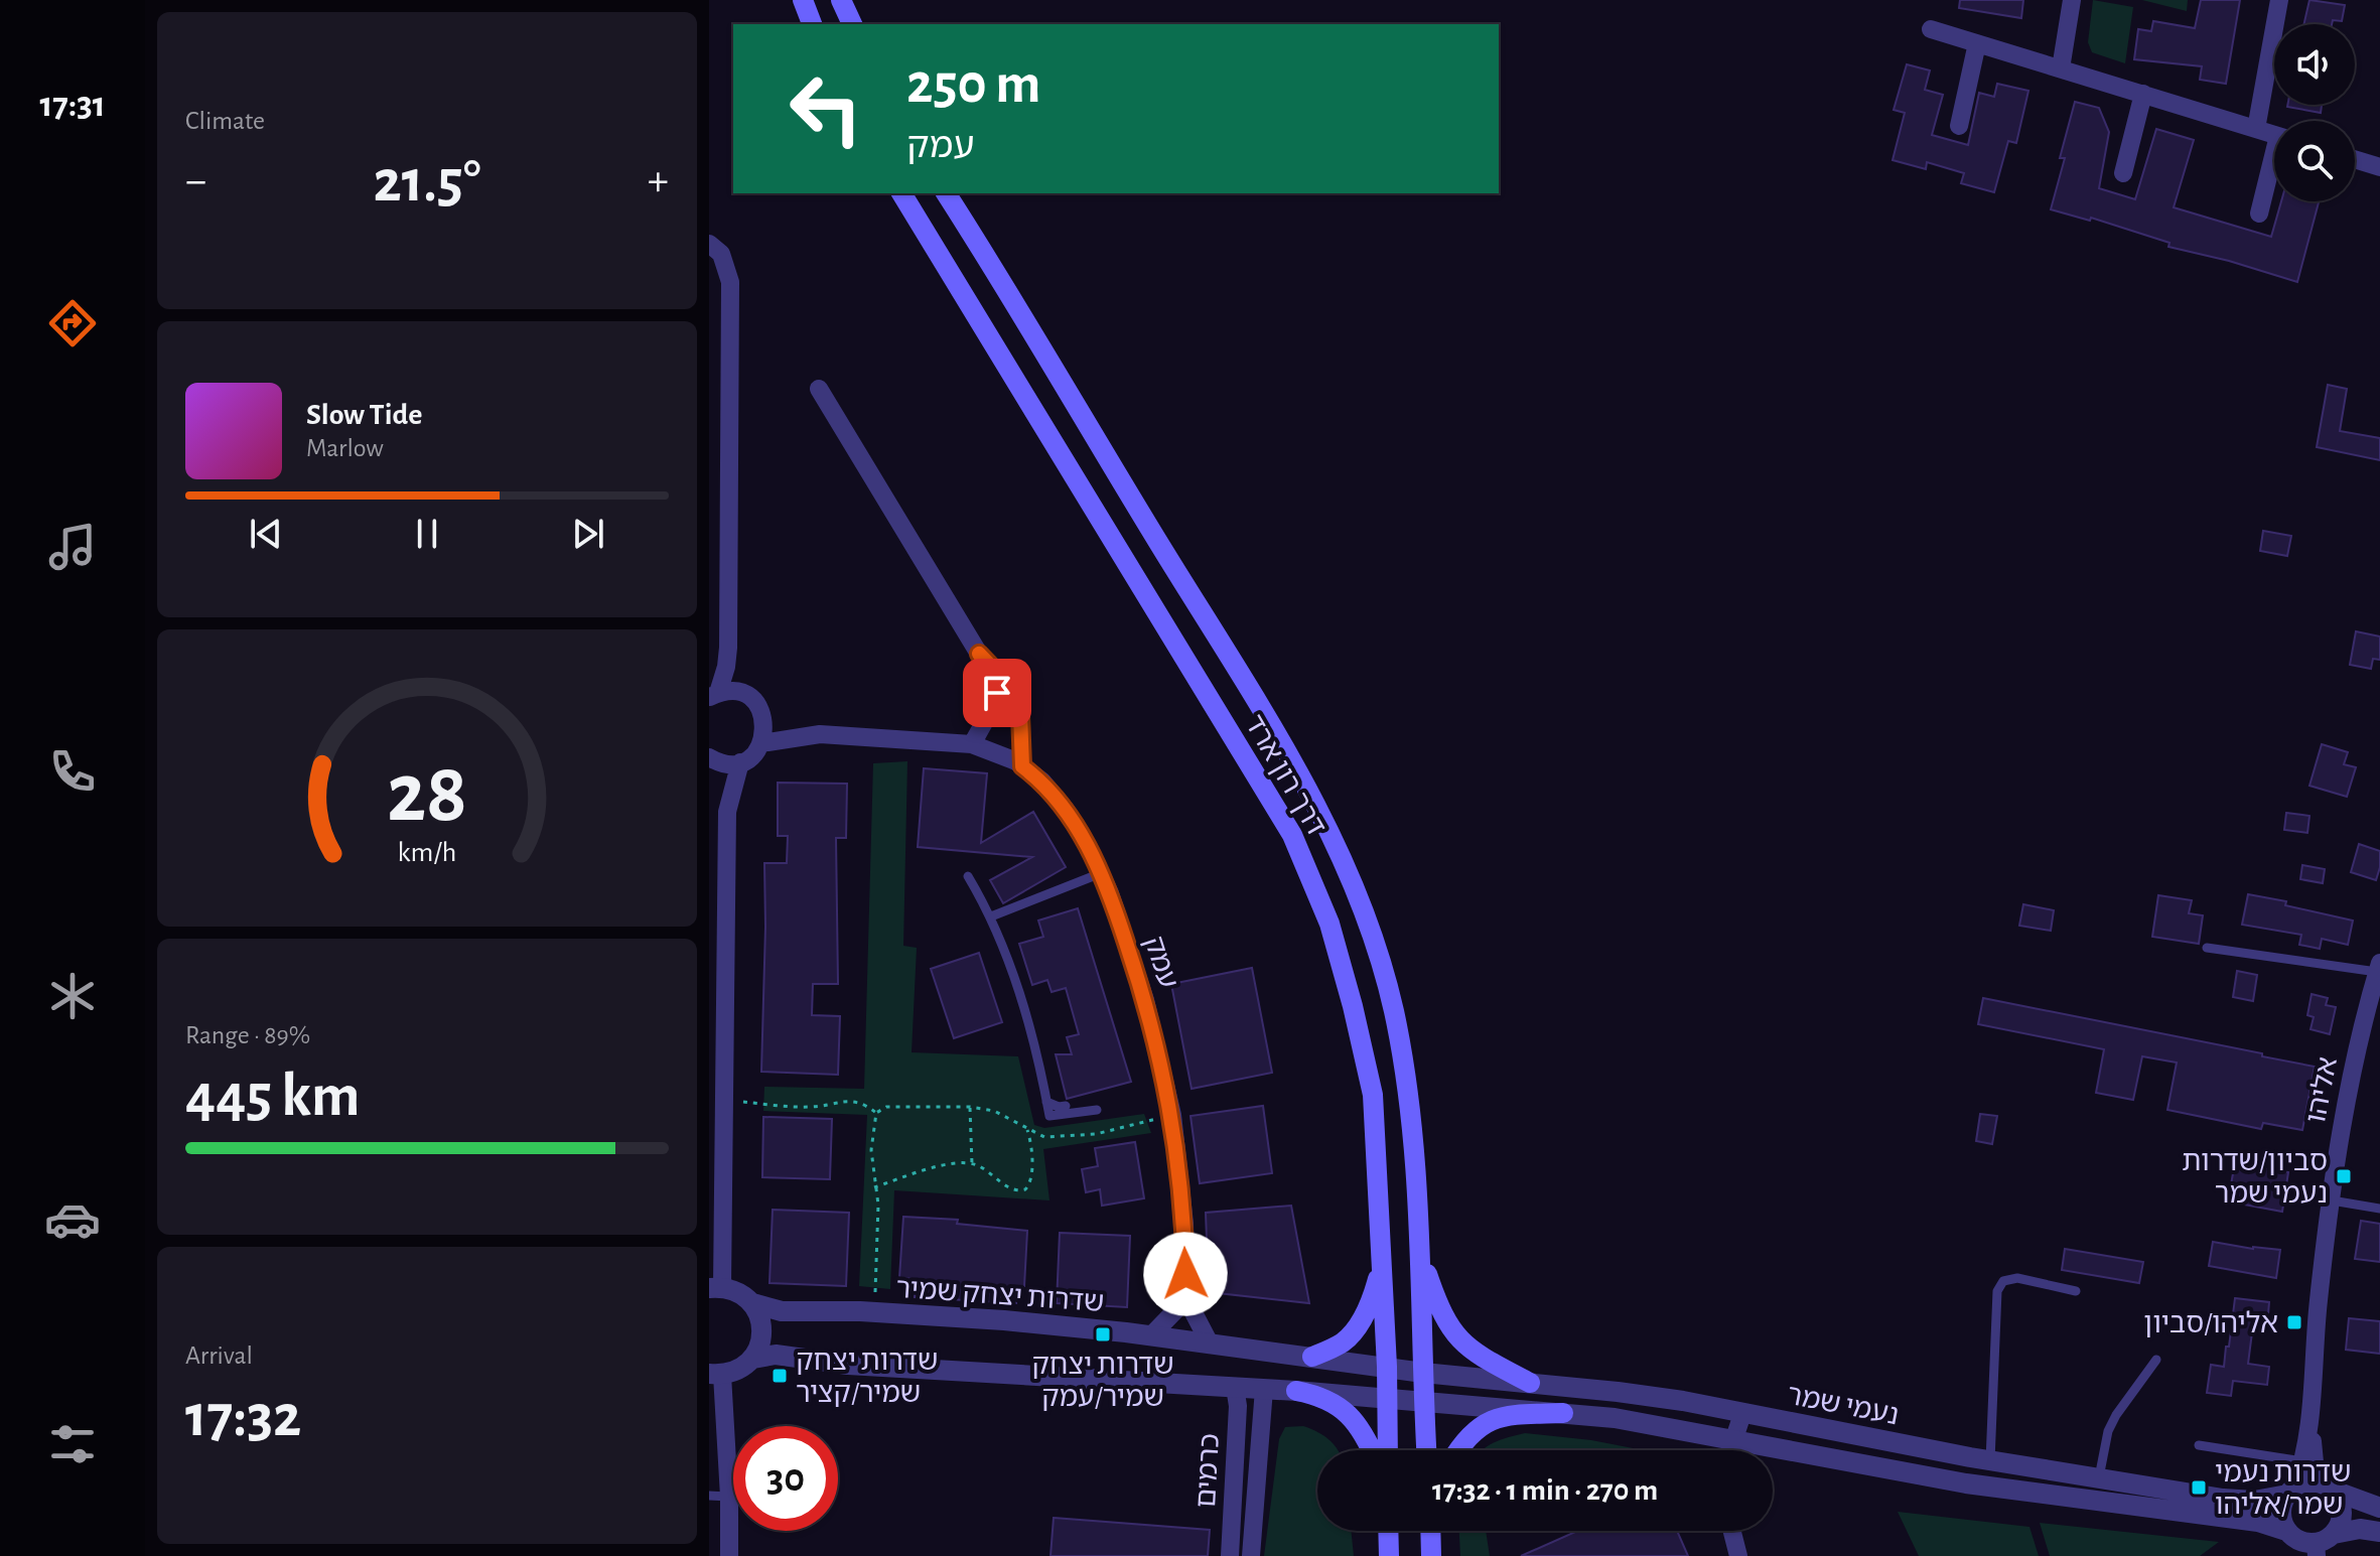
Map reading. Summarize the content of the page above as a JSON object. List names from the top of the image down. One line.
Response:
{"streets":{"main road":["דרך רון ארד"],"street":["עמק","אליהו","שדרות יצחק שמיר","נעמי שמר","כרמים"]},"crossings":[["דרך רון ארד","שדרות יצחק שמיר"],["דרך רון ארד","נעמי שמר"],["עמק","שדרות יצחק שמיר"],["אליהו","נעמי שמר"],["שדרות יצחק שמיר","נעמי שמר"]],"places":{"transit":["סביון/שדרות נעמי שמר","אליהו/סביון","שדרות יצחק שמיר/עמק","שדרות יצחק שמיר/קציר","שדרות נעמי שמר/אליהו"]},"page":{"tabs":"17:31","tile":["Climate",["Range · 89%","445 km"],["Arrival","17:32"]],"turn":["250 m","עמק"],"heat":["−","21.5°","+"],"song":["Slow Tide","Marlow"],"limit":"30","trip":"17:32 · 1 min · 270 m","gauge":["28","km/h"]}}
